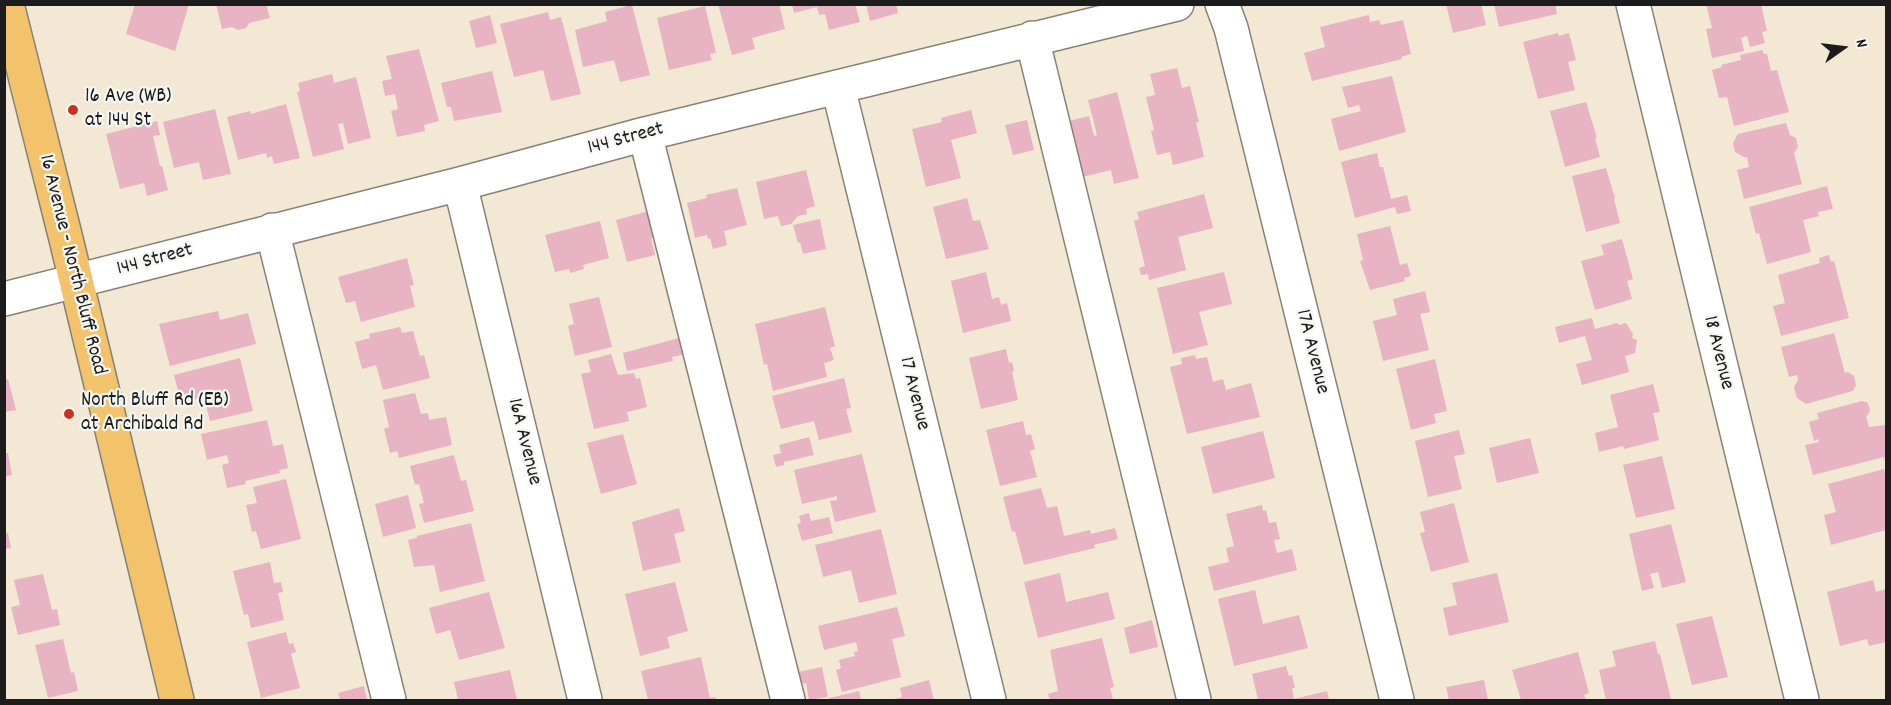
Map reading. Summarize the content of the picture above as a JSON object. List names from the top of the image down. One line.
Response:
{"streets":{"main road":["16 Avenue - North Bluff Road"],"street":["144 Street","17A Avenue","18 Avenue","17 Avenue","16A Avenue"]},"crossings":[["144 Street","16 Avenue - North Bluff Road"],["144 Street","17 Avenue"],["144 Street","16A Avenue"]],"places":["16 Ave (WB) at 144 St","North Bluff Rd (EB) at Archibald Rd"],"north":"right"}
